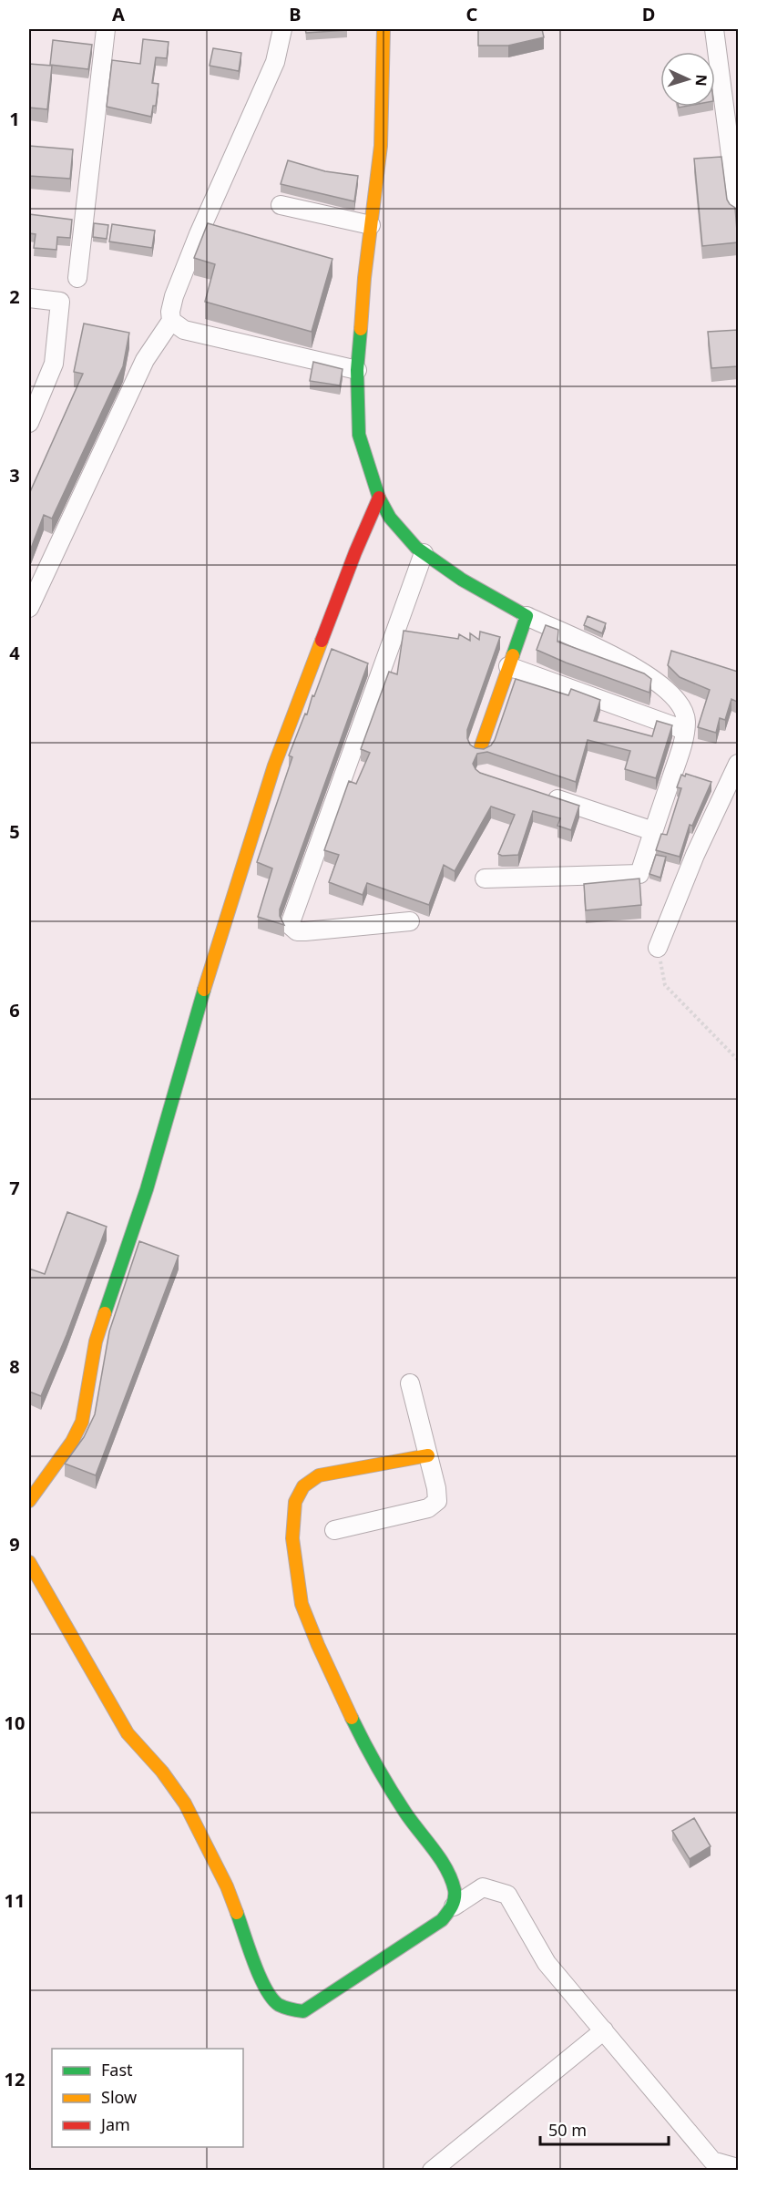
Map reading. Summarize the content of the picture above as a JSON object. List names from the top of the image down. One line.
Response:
{"legend":["Fast","Slow","Jam"],"scale_bar":"50 m","north":"right","grid":{"columns":["A","B","C","D"],"rows":["1","2","3","4","5","6","7","8","9","10","11","12"]}}
